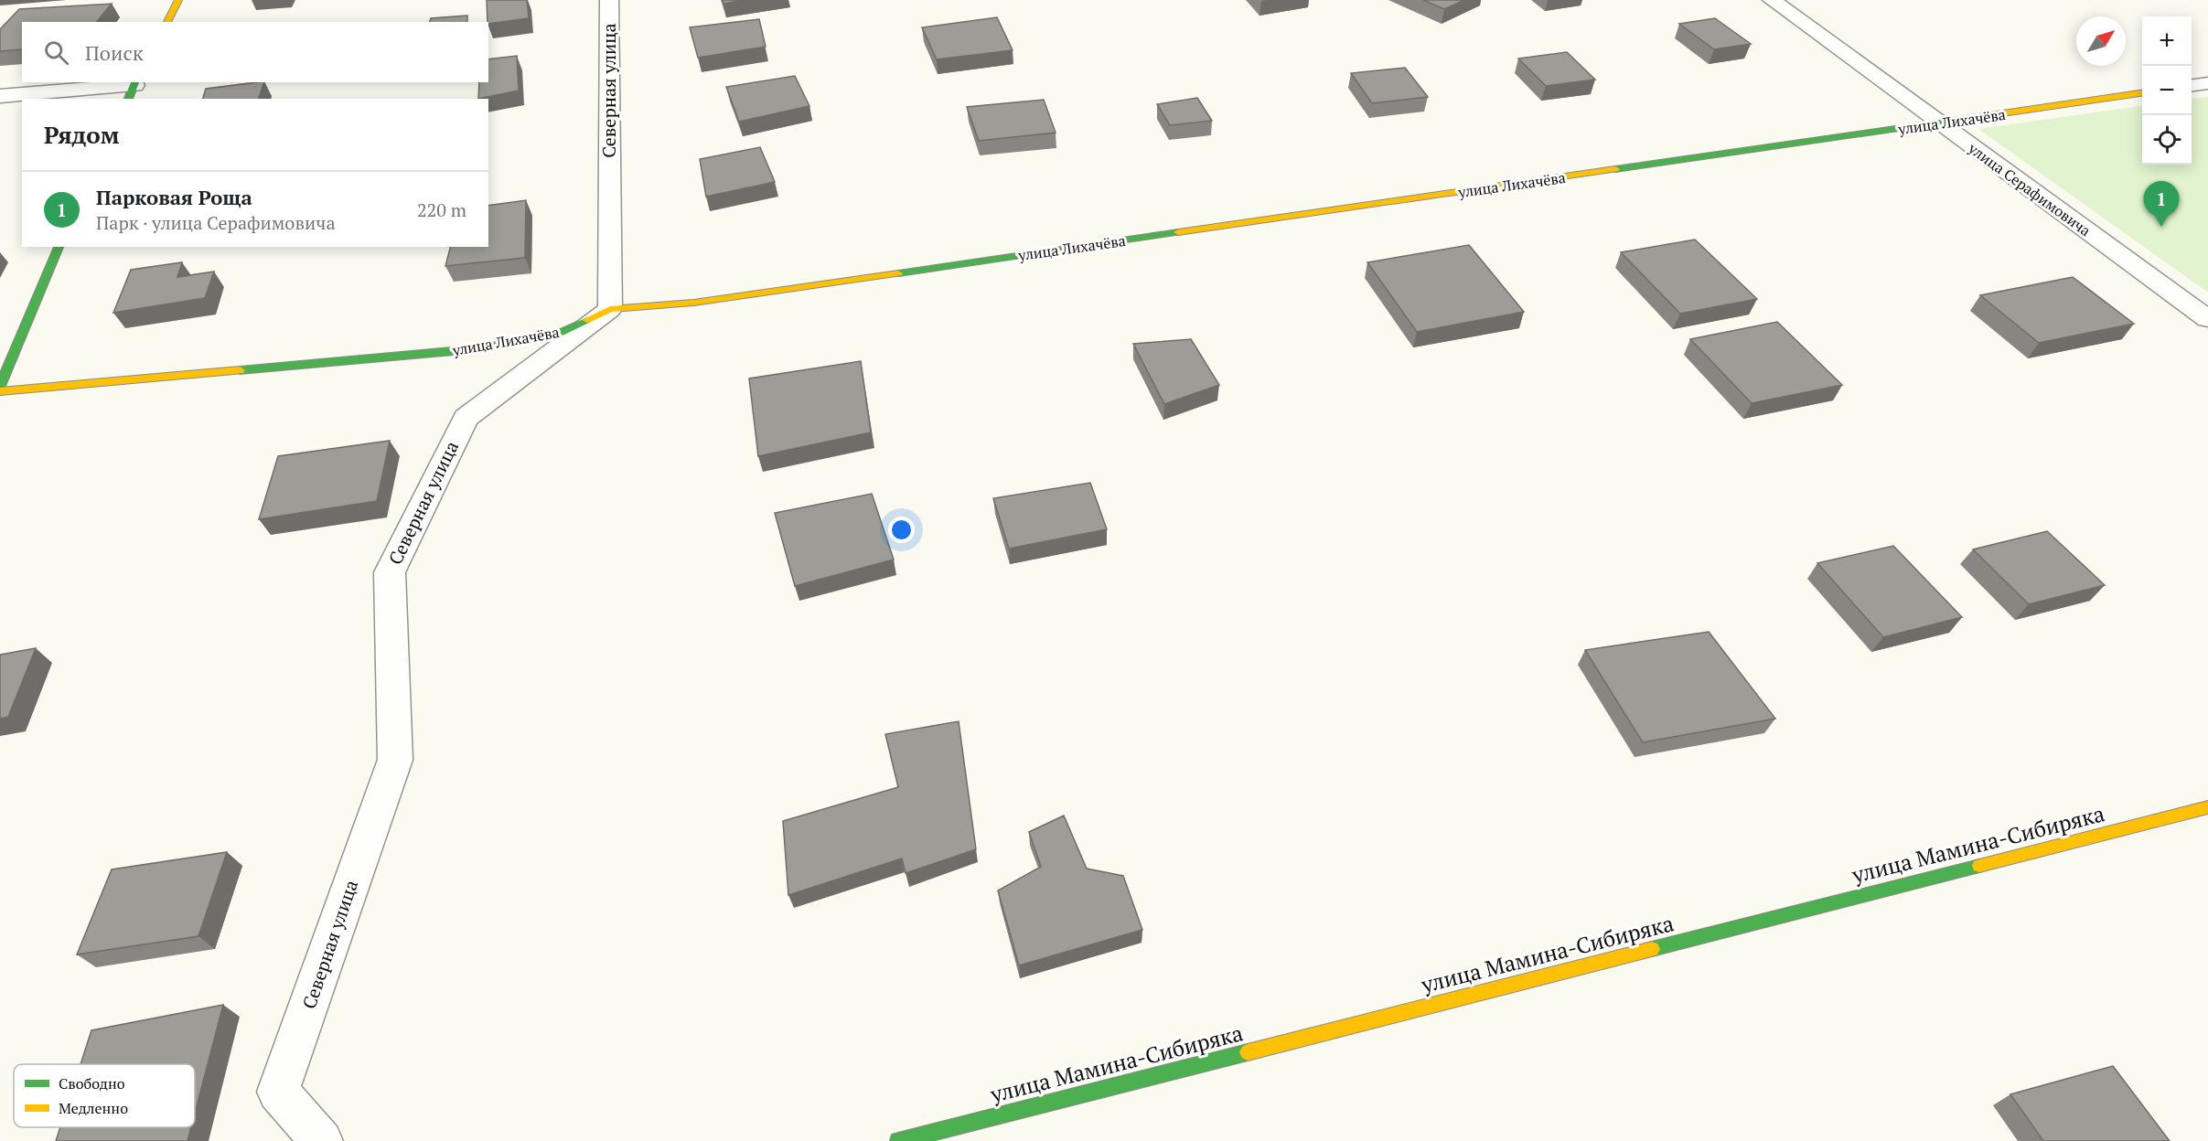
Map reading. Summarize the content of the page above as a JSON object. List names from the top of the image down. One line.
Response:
{"streets":{"street":["Северная улица","улица Лихачёва","улица Серафимовича","улица Мамина-Сибиряка"]},"crossings":[["Северная улица","улица Лихачёва"],["улица Лихачёва","улица Серафимовича"]],"legend":["Свободно","Медленно"],"north":"top right","page":{"map_buttons":["+","−"],"search":"Поиск","heading":"Рядом","list":[{"mark":"1","name":"Парковая Роща","note":"Парк · улица Серафимовича","value":"220 m"}],"pins":"1"}}
